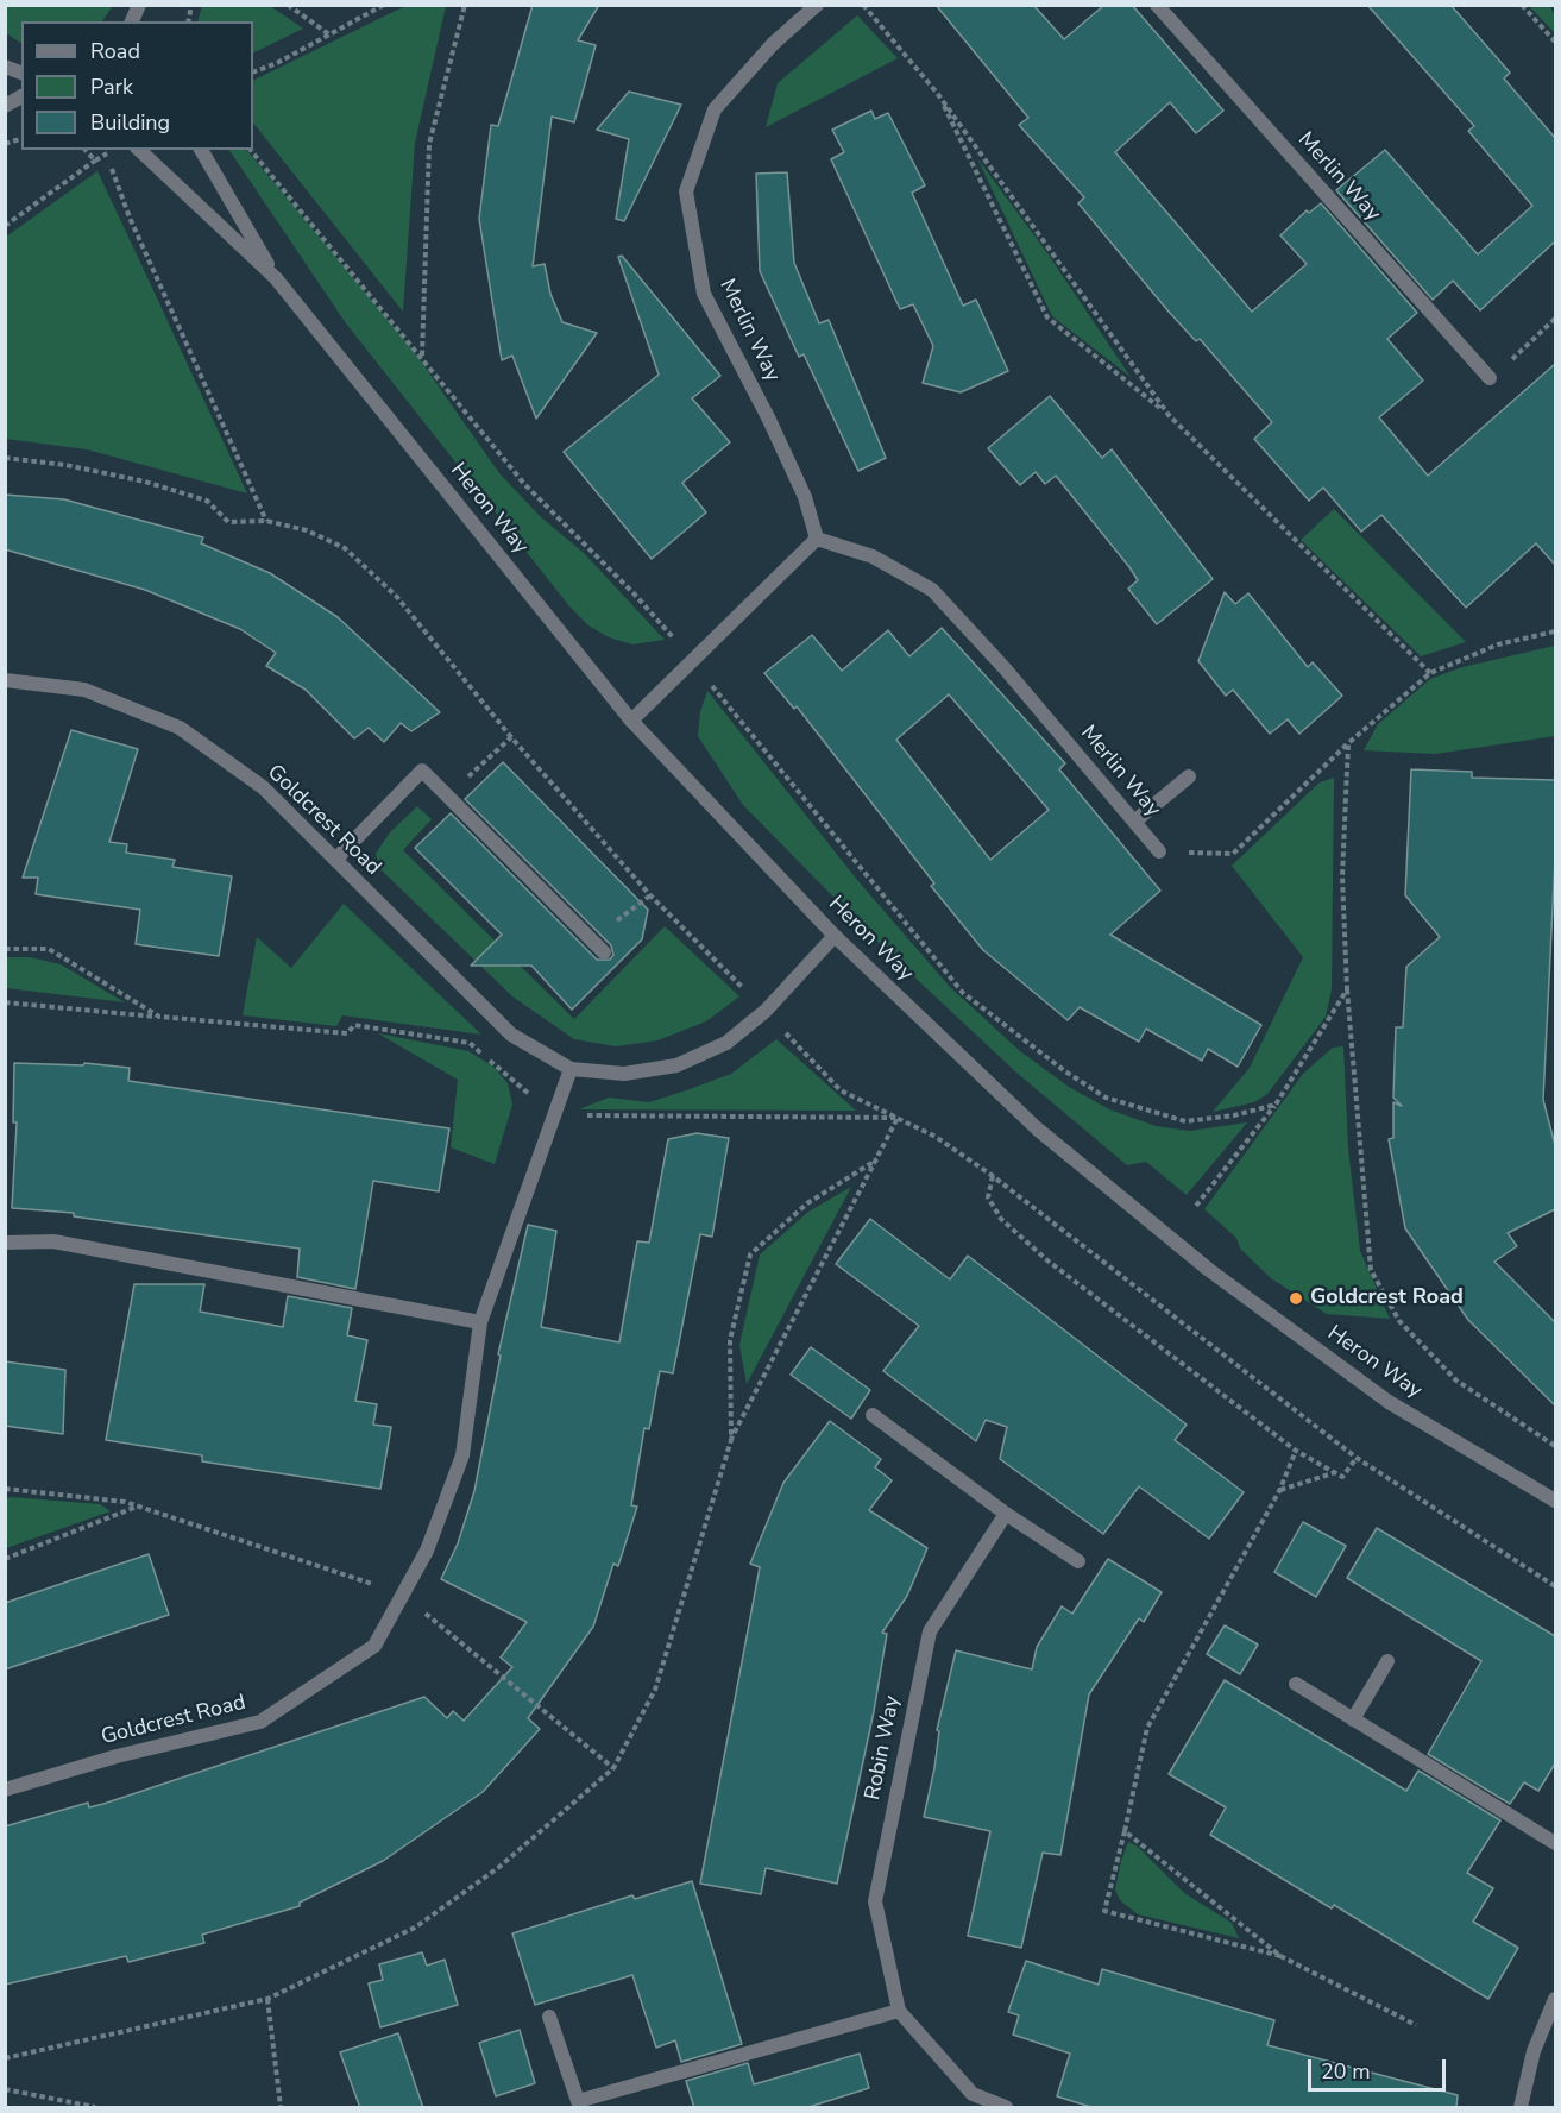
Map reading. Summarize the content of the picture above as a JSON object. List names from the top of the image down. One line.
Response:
{"streets":{"street":["Merlin Way","Heron Way","Goldcrest Road","Robin Way"]},"crossings":[["Heron Way","Goldcrest Road"]],"places":["Goldcrest Road"],"legend":["Road","Park","Building"],"scale_bar":"20 m"}
